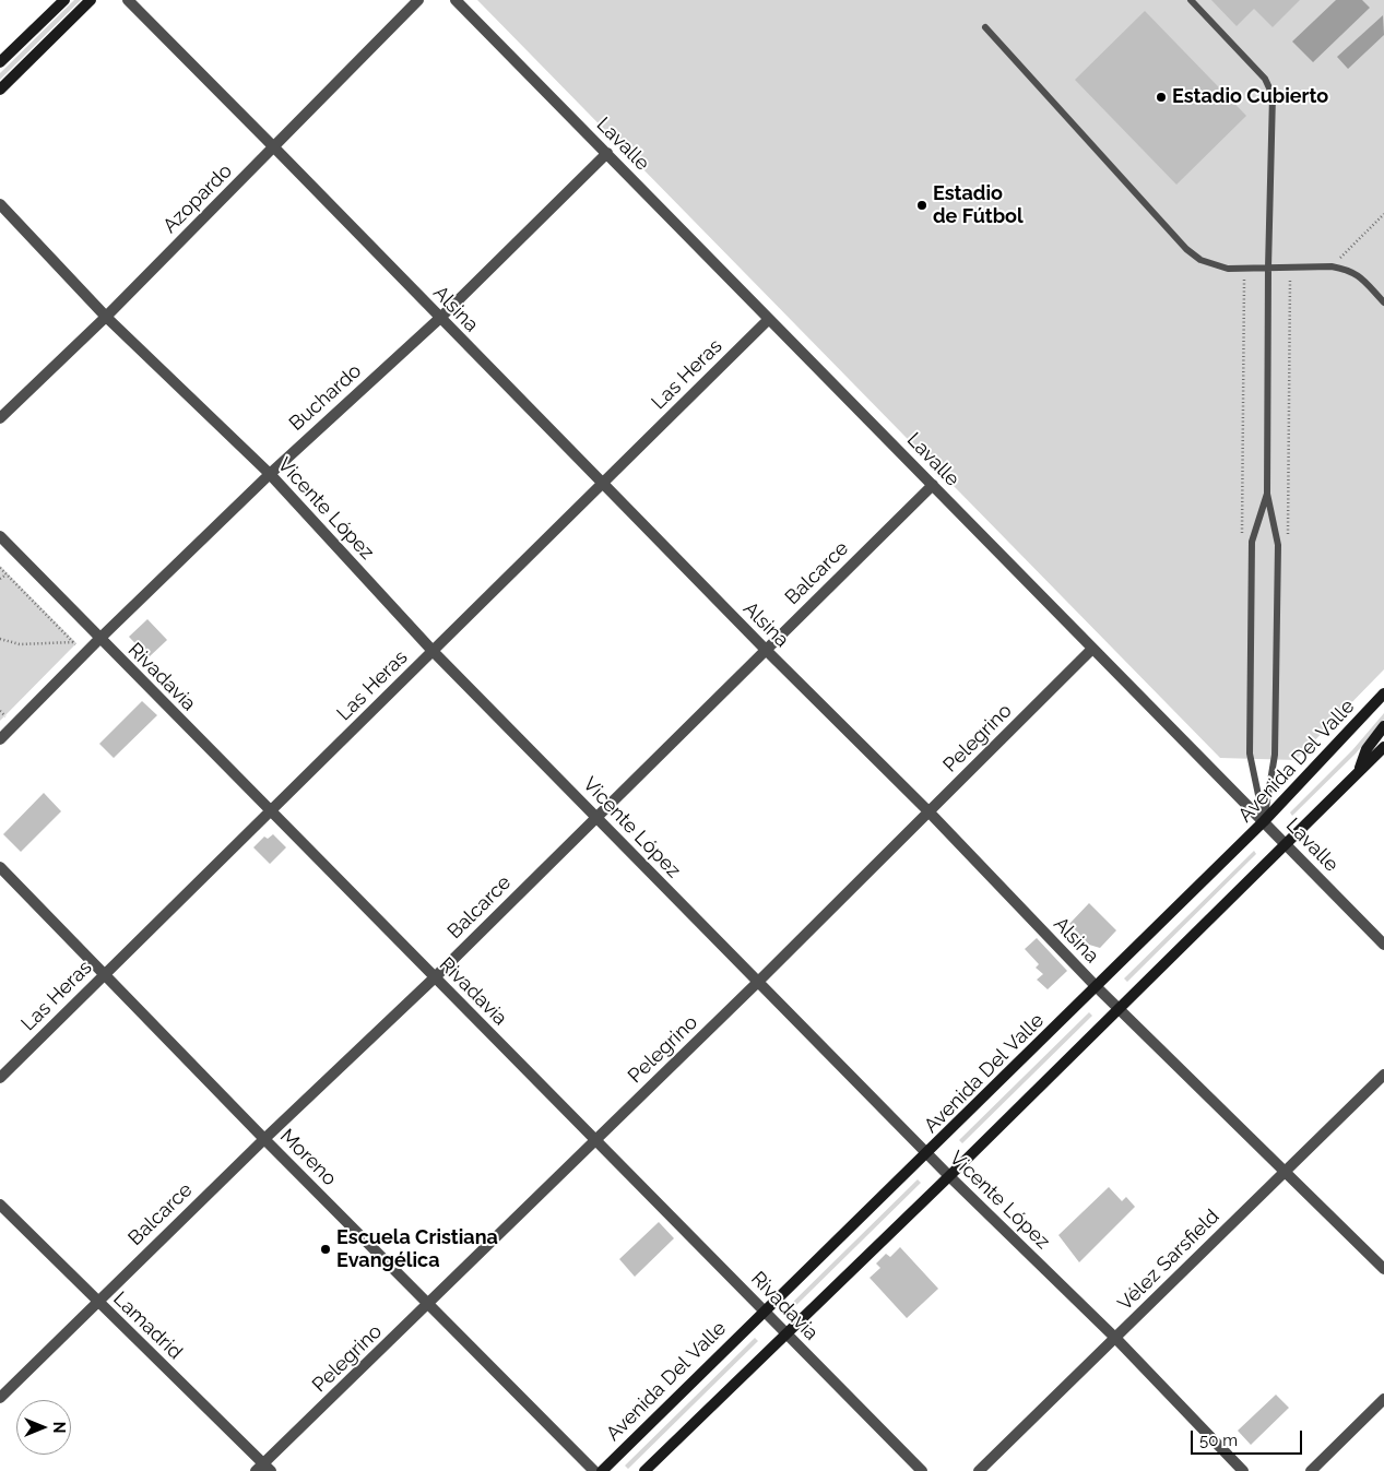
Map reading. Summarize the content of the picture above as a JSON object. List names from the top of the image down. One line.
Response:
{"streets":{"main road":["Avenida Del Valle"],"street":["Lavalle","Azopardo","Alsina","Las Heras","Buchardo","Vicente López","Balcarce","Rivadavia","Pelegrino","Moreno","Vélez Sarsfield","Lamadrid"]},"crossings":[["Lavalle","Las Heras"],["Lavalle","Buchardo"],["Lavalle","Balcarce"],["Lavalle","Pelegrino"],["Lavalle","Avenida Del Valle"],["Azopardo","Alsina"],["Azopardo","Vicente López"],["Alsina","Las Heras"],["Alsina","Buchardo"],["Alsina","Balcarce"],["Alsina","Pelegrino"],["Alsina","Avenida Del Valle"],["Alsina","Vélez Sarsfield"],["Las Heras","Vicente López"],["Las Heras","Rivadavia"],["Las Heras","Moreno"],["Buchardo","Vicente López"],["Buchardo","Rivadavia"],["Vicente López","Balcarce"],["Vicente López","Pelegrino"],["Vicente López","Avenida Del Valle"],["Vicente López","Vélez Sarsfield"],["Balcarce","Rivadavia"],["Balcarce","Moreno"],["Balcarce","Lamadrid"],["Rivadavia","Pelegrino"],["Rivadavia","Avenida Del Valle"],["Pelegrino","Moreno"],["Pelegrino","Lamadrid"]],"places":["Estadio Cubierto","Estadio de Fútbol","Escuela Cristiana Evangélica"],"scale_bar":"50 m","north":"right"}
